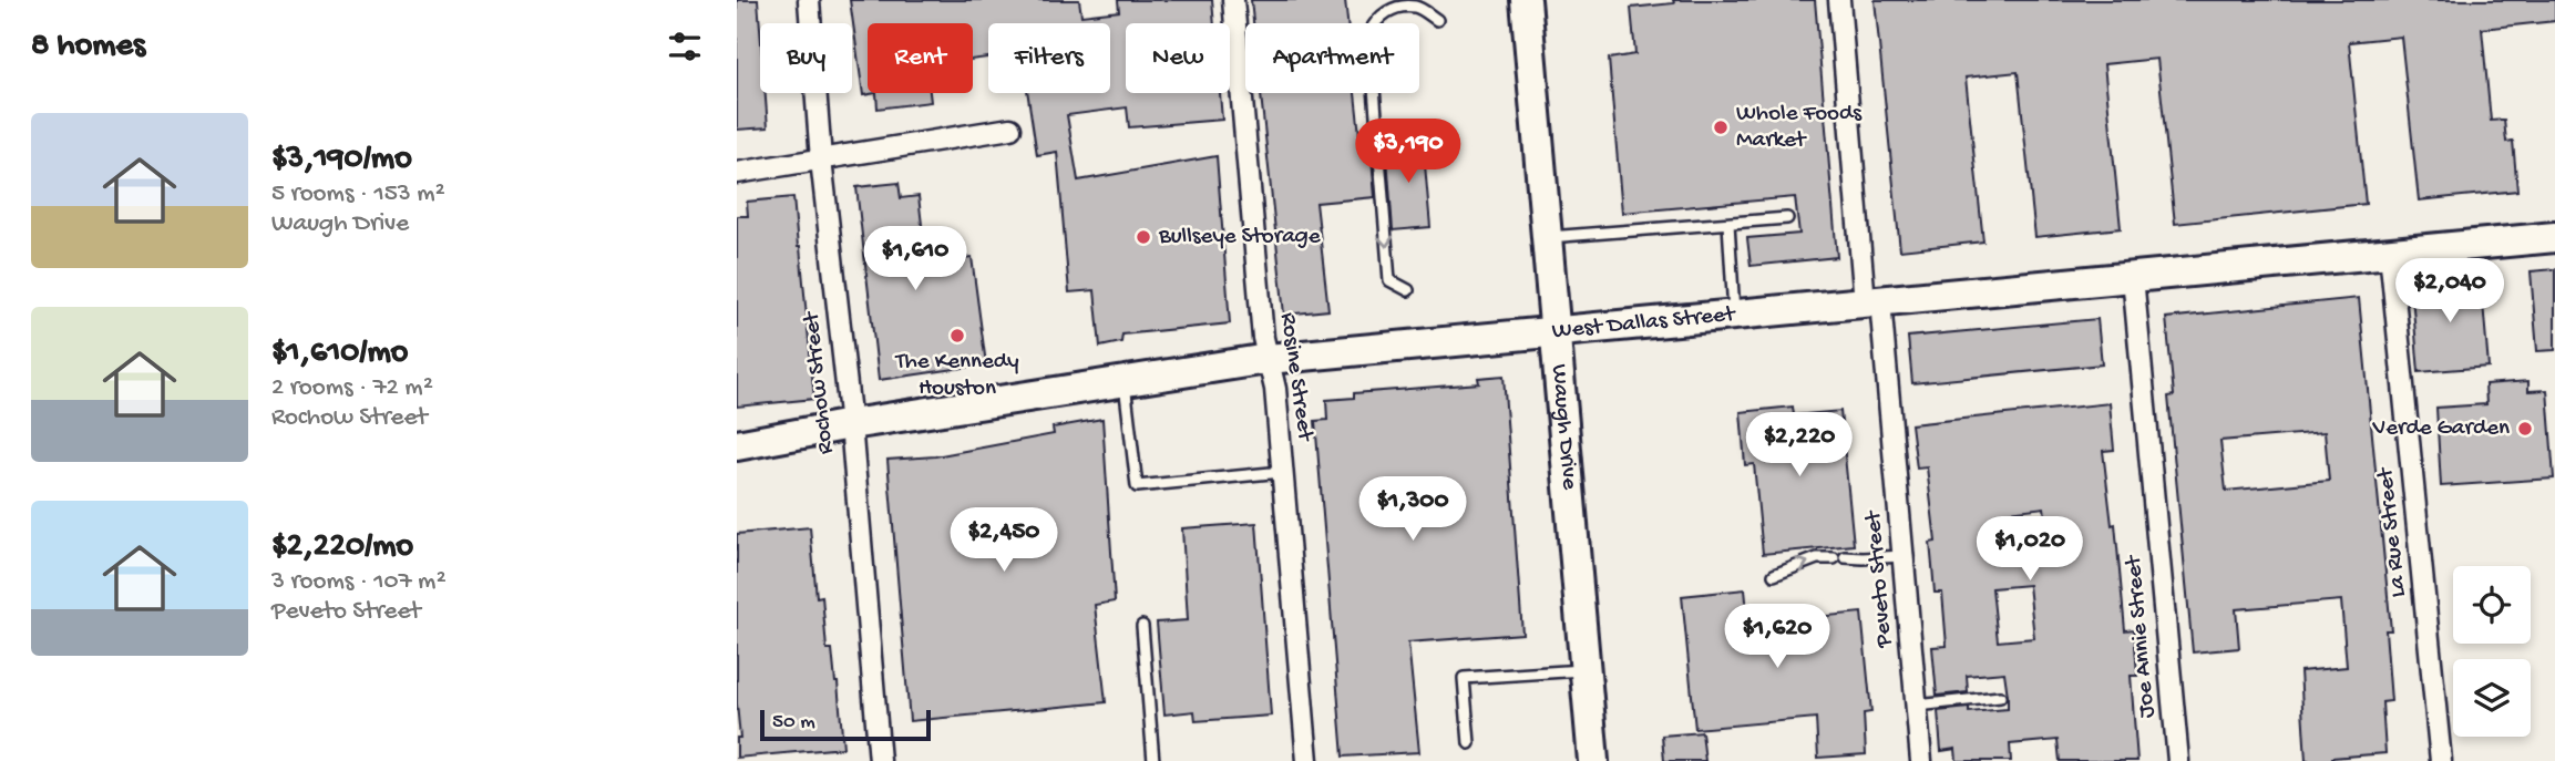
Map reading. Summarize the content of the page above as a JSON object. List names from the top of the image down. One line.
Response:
{"streets":{"main road":["West Dallas Street","Waugh Drive"],"street":["Rosine Street","Rochow Street","La Rue Street","Peveto Street","Joe Annie Street"]},"crossings":[["West Dallas Street","Rosine Street"],["West Dallas Street","Rochow Street"],["West Dallas Street","Waugh Drive"],["West Dallas Street","La Rue Street"],["West Dallas Street","Peveto Street"],["West Dallas Street","Joe Annie Street"]],"places":["Whole Foods Market","Bullseye Storage","The Kennedy Houston","Verde Garden"],"scale_bar":"50 m","page":{"heading":"8 homes","chip":["Buy","Rent","Filters","New","Apartment"],"list":[{"name":"$3,190/mo","note":"5 rooms · 153 m² · Waugh Drive"},{"name":"$1,610/mo","note":"2 rooms · 72 m² · Rochow Street"},{"name":"$2,220/mo","note":"3 rooms · 107 m² · Peveto Street"}],"price":["$3,190","$1,610","$2,040","$2,220","$1,300","$2,450","$1,020","$1,620"],"scale":"50 m"}}
